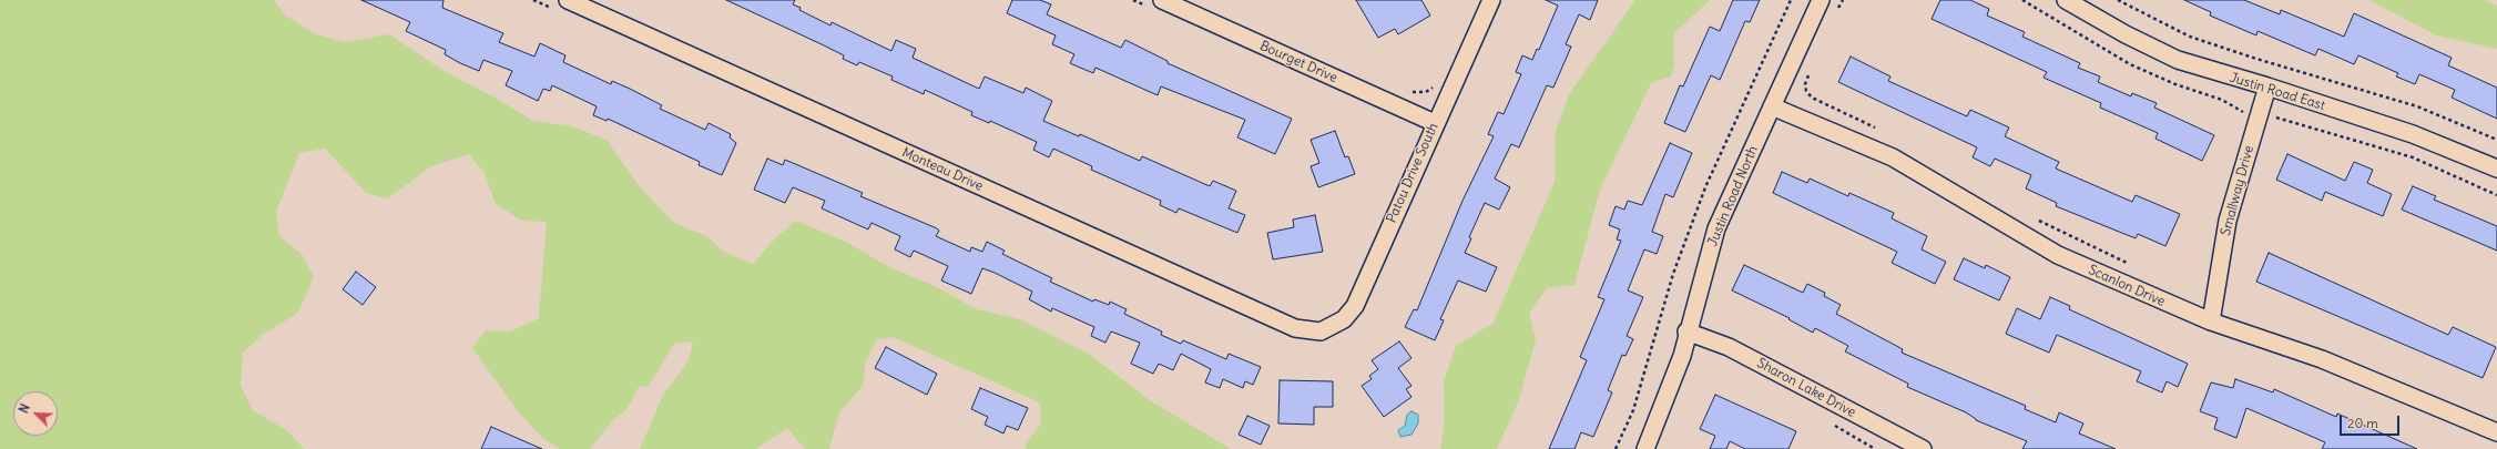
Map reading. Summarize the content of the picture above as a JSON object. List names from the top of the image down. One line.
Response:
{"streets":{"street":["Bourget Drive","Justin Road East","Monteau Drive","Patou Drive South","Smallway Drive","Justin Road North","Scanlon Drive","Sharon Lake Drive"]},"crossings":[["Bourget Drive","Patou Drive South"],["Justin Road East","Smallway Drive"],["Monteau Drive","Patou Drive South"],["Smallway Drive","Scanlon Drive"],["Justin Road North","Scanlon Drive"],["Justin Road North","Sharon Lake Drive"]],"scale_bar":"20 m","north":"top left"}
